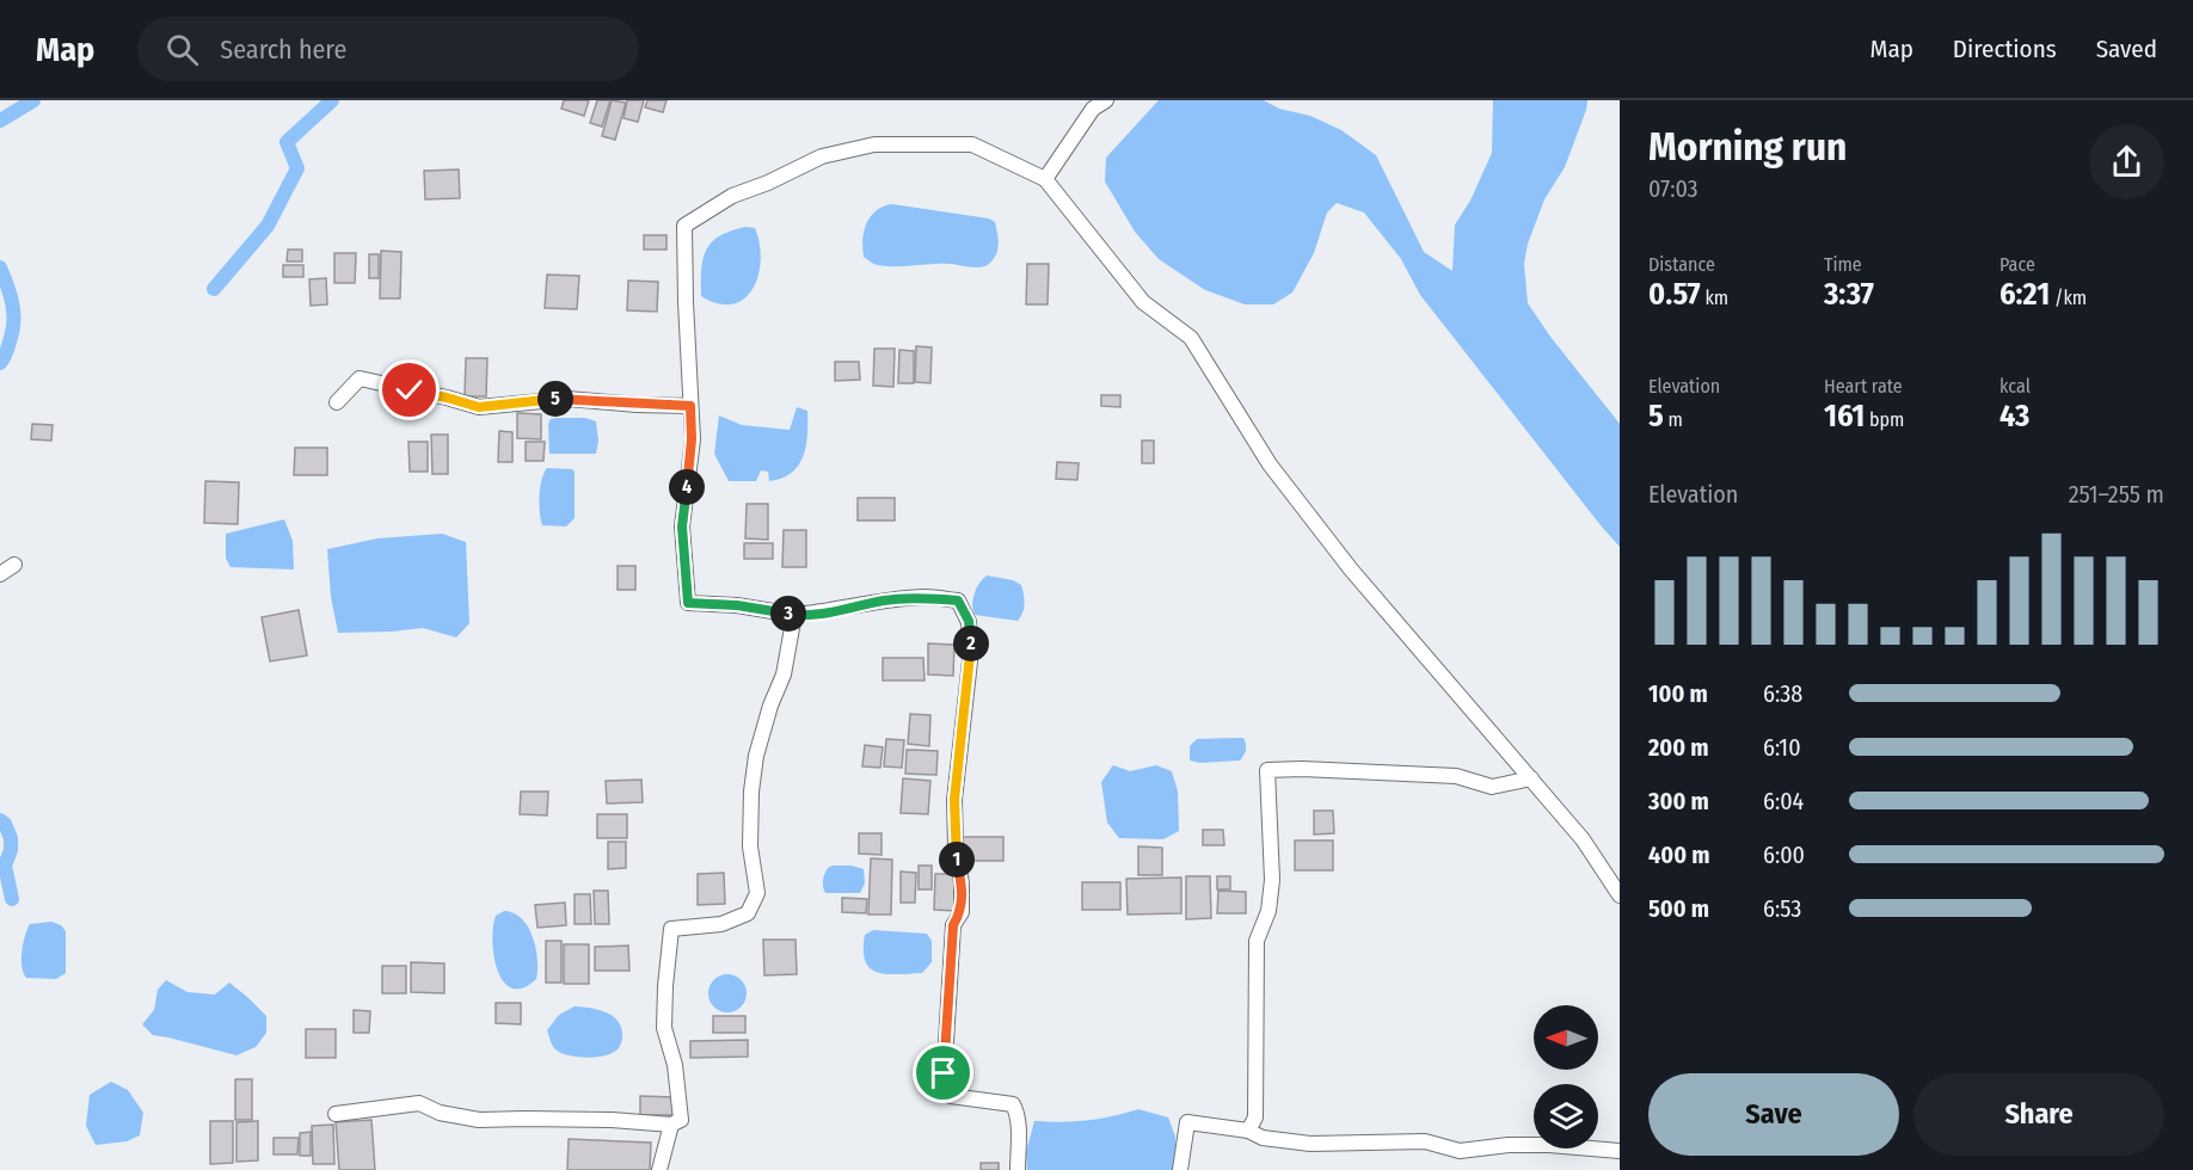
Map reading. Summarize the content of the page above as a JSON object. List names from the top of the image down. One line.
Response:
{"north":"left","page":{"header":"Map","search":"Search here","nav":["Map","Directions","Saved"],"heading":["Morning run","07:03"],"stats":[["Distance","0.57 km"],["Time","3:37"],["Pace","6:21 /km"],["Elevation","5 m"],["Heart rate","161 bpm"],["kcal","43"]],"pins":["5","4","3","2","1"],"chart":["Elevation","251–255 m"],"list":[{"name":"100 m","note":"6:38"},{"name":"200 m","note":"6:10"},{"name":"300 m","note":"6:04"},{"name":"400 m","note":"6:00"},{"name":"500 m","note":"6:53"}],"buttons":["Save","Share"]}}
